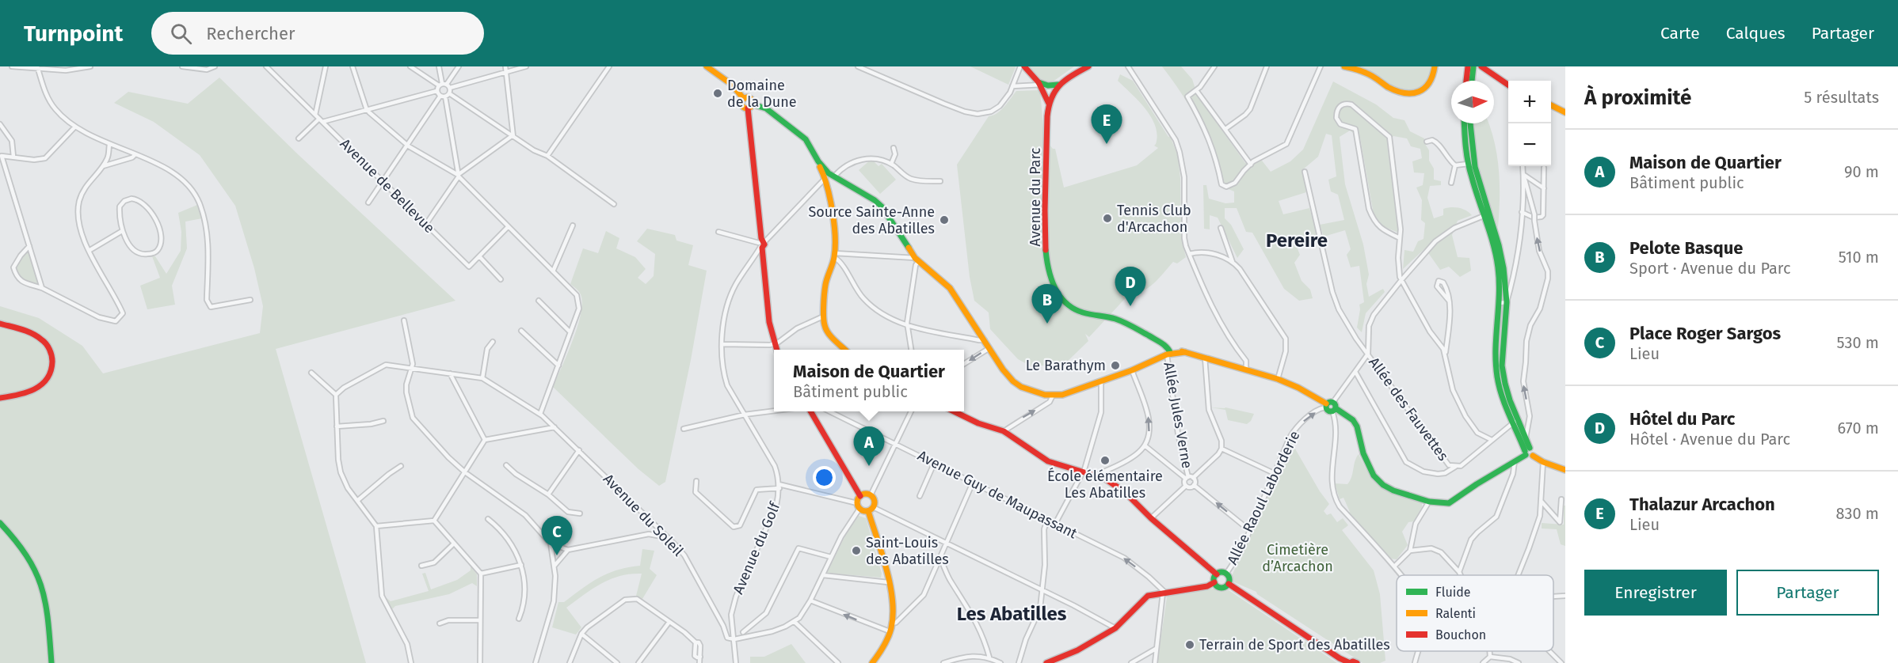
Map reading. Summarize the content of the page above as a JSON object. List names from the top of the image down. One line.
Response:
{"streets":{"main road":["Avenue du Parc"],"street":["Avenue de Bellevue","Allée des Fauvettes","Allée Jules Verne","Avenue Guy de Maupassant","Allée Raoul Laborderie","Avenue du Soleil","Avenue du Golf"]},"crossings":[["Avenue du Parc","Allée Jules Verne"],["Avenue du Soleil","Avenue du Golf"]],"one_way":["Allée Raoul Laborderie"],"districts":["Pereire","Les Abatilles"],"parks":["Cimetière d’Arcachon"],"places":["Domaine de la Dune","Tennis Club d'Arcachon","Source Sainte-Anne des Abatilles","Le Barathym","École élémentaire Les Abatilles","Saint-Louis des Abatilles","Terrain de Sport des Abatilles"],"legend":["Fluide","Ralenti","Bouchon"],"north":"right","page":{"header":"Turnpoint","search":"Rechercher","nav":["Carte","Calques","Partager"],"heading":["À proximité","5 résultats"],"map_buttons":["+","−"],"pins":["E","D","B","A","C"],"list":[{"mark":"A","name":"Maison de Quartier","note":"Bâtiment public","value":"90 m"},{"mark":"B","name":"Pelote Basque","note":"Sport · Avenue du Parc","value":"510 m"},{"mark":"C","name":"Place Roger Sargos","note":"Lieu","value":"530 m"},{"mark":"D","name":"Hôtel du Parc","note":"Hôtel · Avenue du Parc","value":"670 m"},{"mark":"E","name":"Thalazur Arcachon","note":"Lieu","value":"830 m"}],"popup":["Maison de Quartier","Bâtiment public"],"buttons":["Enregistrer","Partager"]}}
